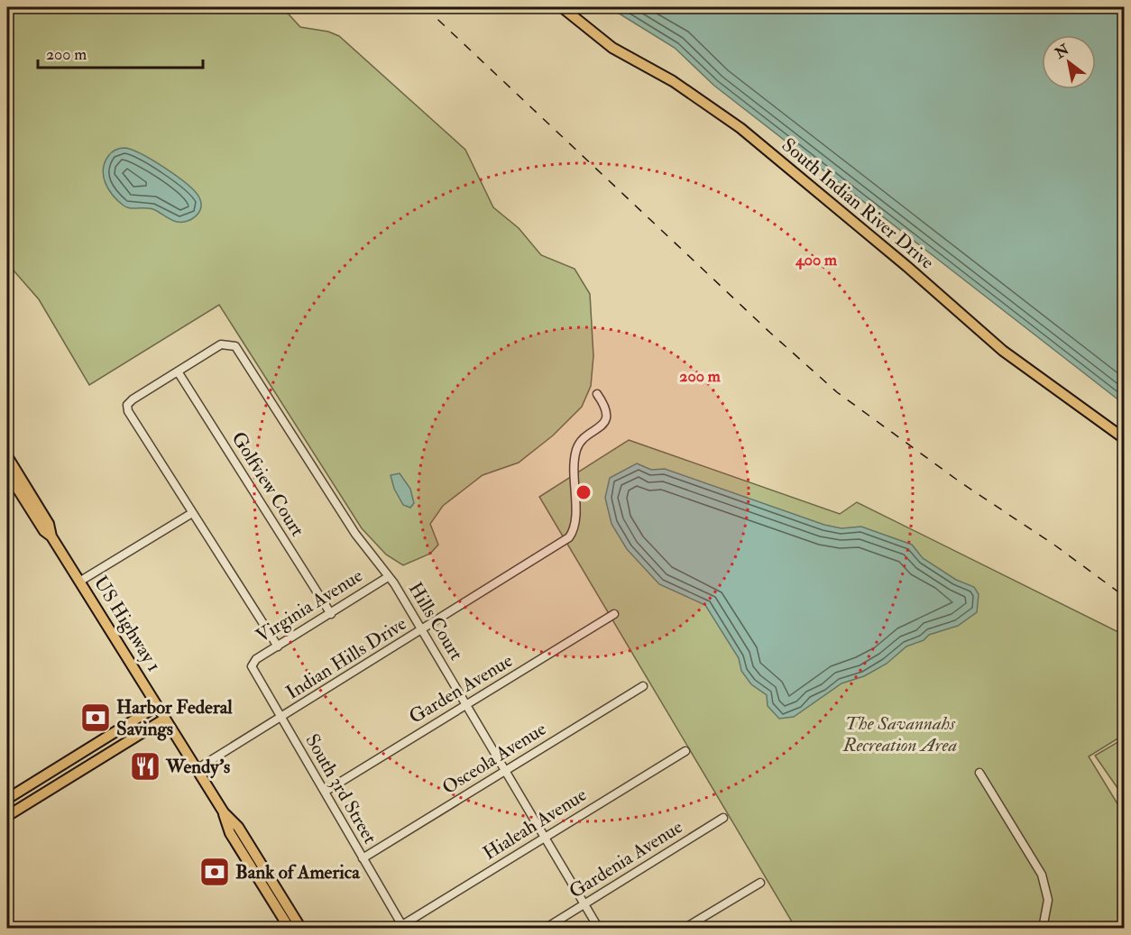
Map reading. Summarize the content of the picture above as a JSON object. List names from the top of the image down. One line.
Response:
{"streets":{"main road":["South Indian River Drive","US Highway 1"],"street":["Golfview Court","Virginia Avenue","Hills Court","Indian Hills Drive","Garden Avenue","Osceola Avenue","South 3rd Street","Hialeah Avenue","Gardenia Avenue"]},"crossings":[["Golfview Court","Virginia Avenue"],["Golfview Court","Hills Court"],["Virginia Avenue","Hills Court"],["Virginia Avenue","South 3rd Street"],["Hills Court","Indian Hills Drive"],["Hills Court","Garden Avenue"],["Hills Court","Osceola Avenue"],["Hills Court","Hialeah Avenue"],["Hills Court","Gardenia Avenue"],["US Highway 1","Indian Hills Drive"],["Indian Hills Drive","South 3rd Street"],["Garden Avenue","South 3rd Street"],["Osceola Avenue","South 3rd Street"],["South 3rd Street","Hialeah Avenue"]],"parks":["The Savannahs Recreation Area"],"places":{"bank":["Harbor Federal Savings","Bank of America"],"restaurant":["Wendy's"]},"scale_bar":"200 m","north":"top left","rings":["400 m","200 m"]}
